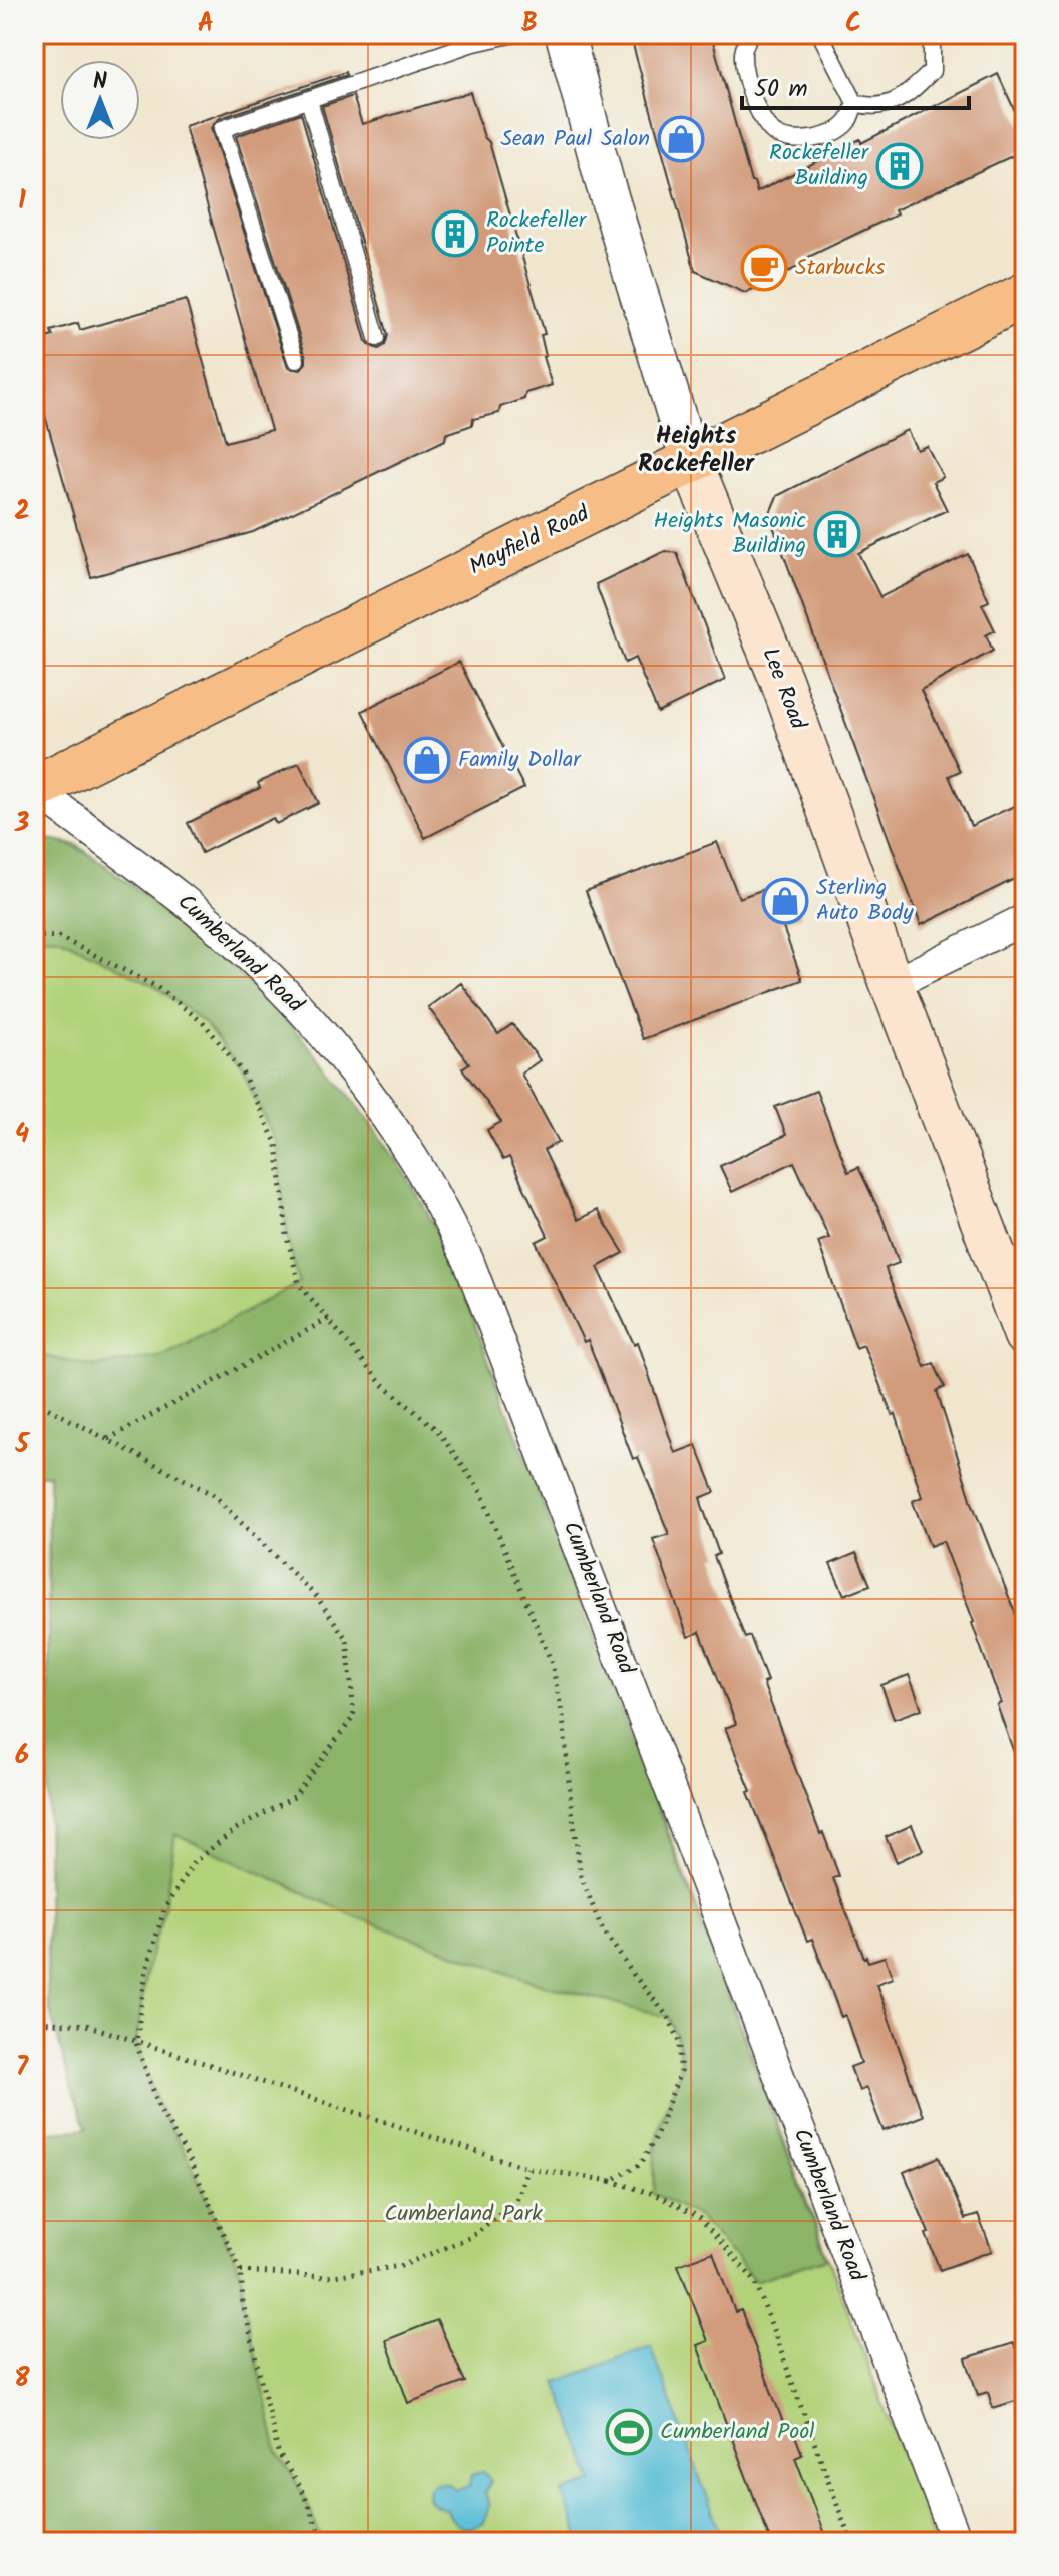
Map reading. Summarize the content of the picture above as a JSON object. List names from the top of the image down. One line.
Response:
{"streets":{"main road":["Mayfield Road","Lee Road"],"street":["Cumberland Road"]},"crossings":[["Mayfield Road","Lee Road"],["Mayfield Road","Cumberland Road"]],"districts":["Heights Rockefeller"],"parks":["Cumberland Park"],"places":{"shop":["Sean Paul Salon","Family Dollar","Sterling Auto Body"],"building":["Rockefeller Building","Rockefeller Pointe","Heights Masonic Building"],"cafe":["Starbucks"],"sports":["Cumberland Pool"]},"scale_bar":"50 m","north":"top","grid":{"columns":["A","B","C"],"rows":["1","2","3","4","5","6","7","8"]}}
